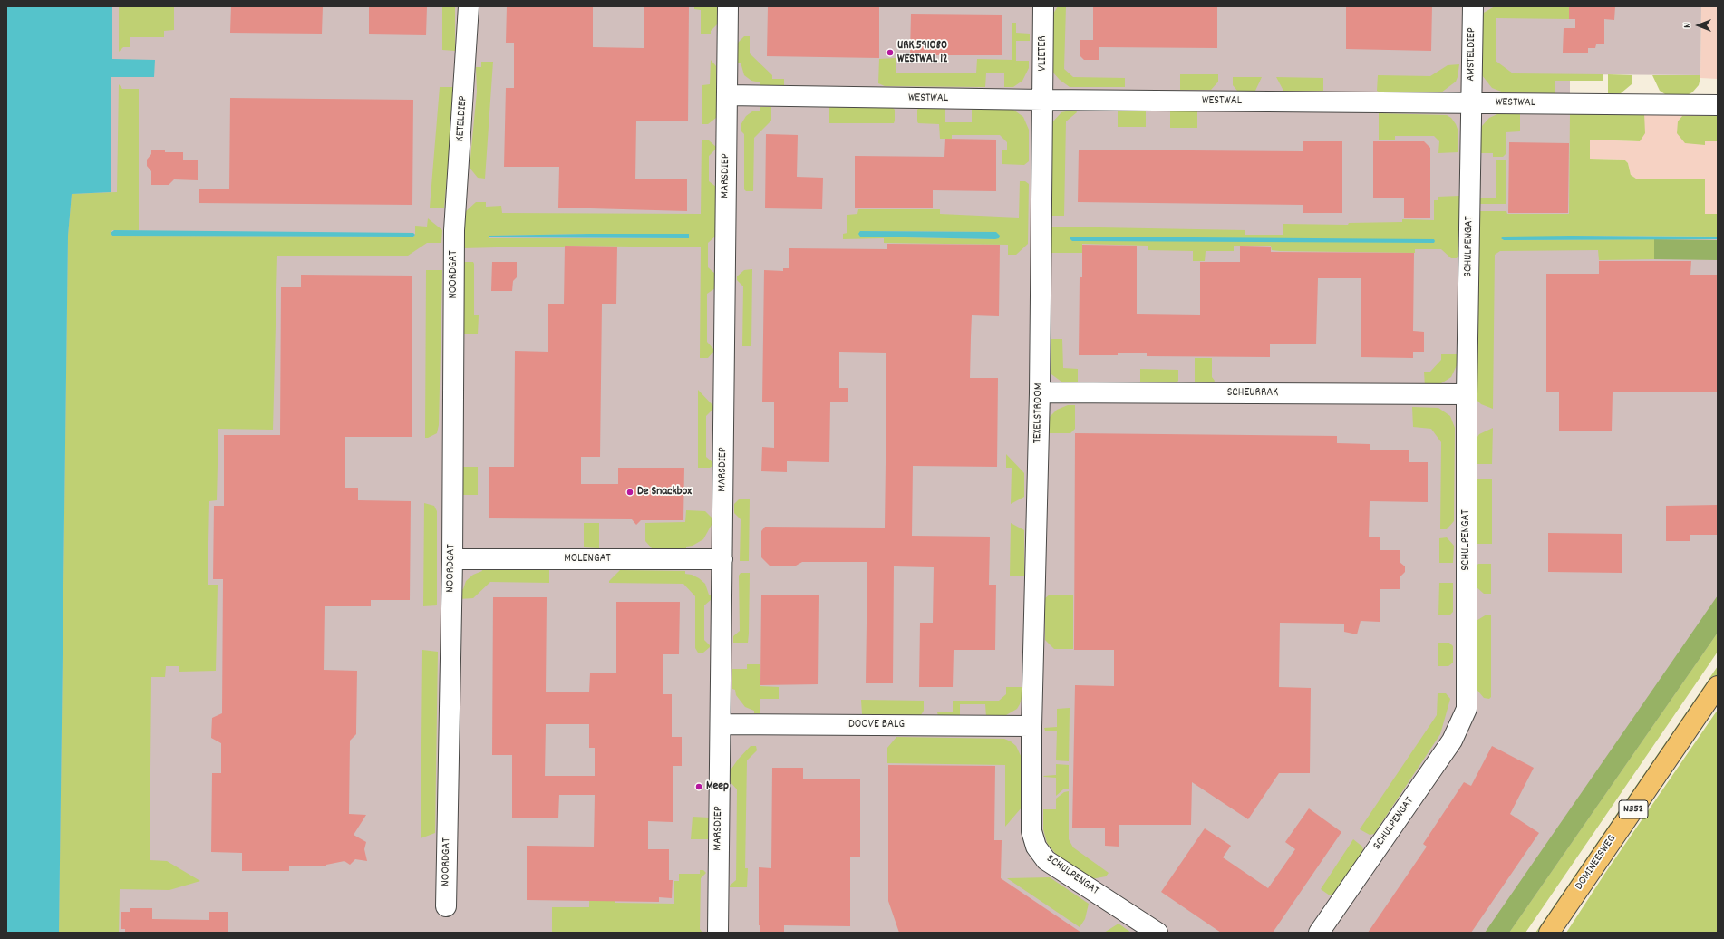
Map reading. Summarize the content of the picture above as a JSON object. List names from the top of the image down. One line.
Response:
{"streets":{"main road":["N352","DOMINEESWEG"],"street":["VLIETER","AMSTELDIEP","WESTWAL","KETELDIEP","MARSDIEP","SCHULPENGAT","NOORDGAT","SCHEURRAK","TEXELSTROOM","MOLENGAT","DOOVE BALG"]},"crossings":[["VLIETER","WESTWAL"],["VLIETER","TEXELSTROOM"],["AMSTELDIEP","WESTWAL"],["AMSTELDIEP","SCHULPENGAT"],["WESTWAL","MARSDIEP"],["WESTWAL","SCHULPENGAT"],["WESTWAL","TEXELSTROOM"],["KETELDIEP","NOORDGAT"],["MARSDIEP","MOLENGAT"],["MARSDIEP","DOOVE BALG"],["SCHULPENGAT","SCHEURRAK"],["SCHULPENGAT","TEXELSTROOM"],["SCHULPENGAT","DOOVE BALG"],["NOORDGAT","MOLENGAT"],["SCHEURRAK","TEXELSTROOM"],["TEXELSTROOM","DOOVE BALG"]],"places":["URK.591080 WESTWAL 12","De Snackbox","Meep"],"north":"left"}
